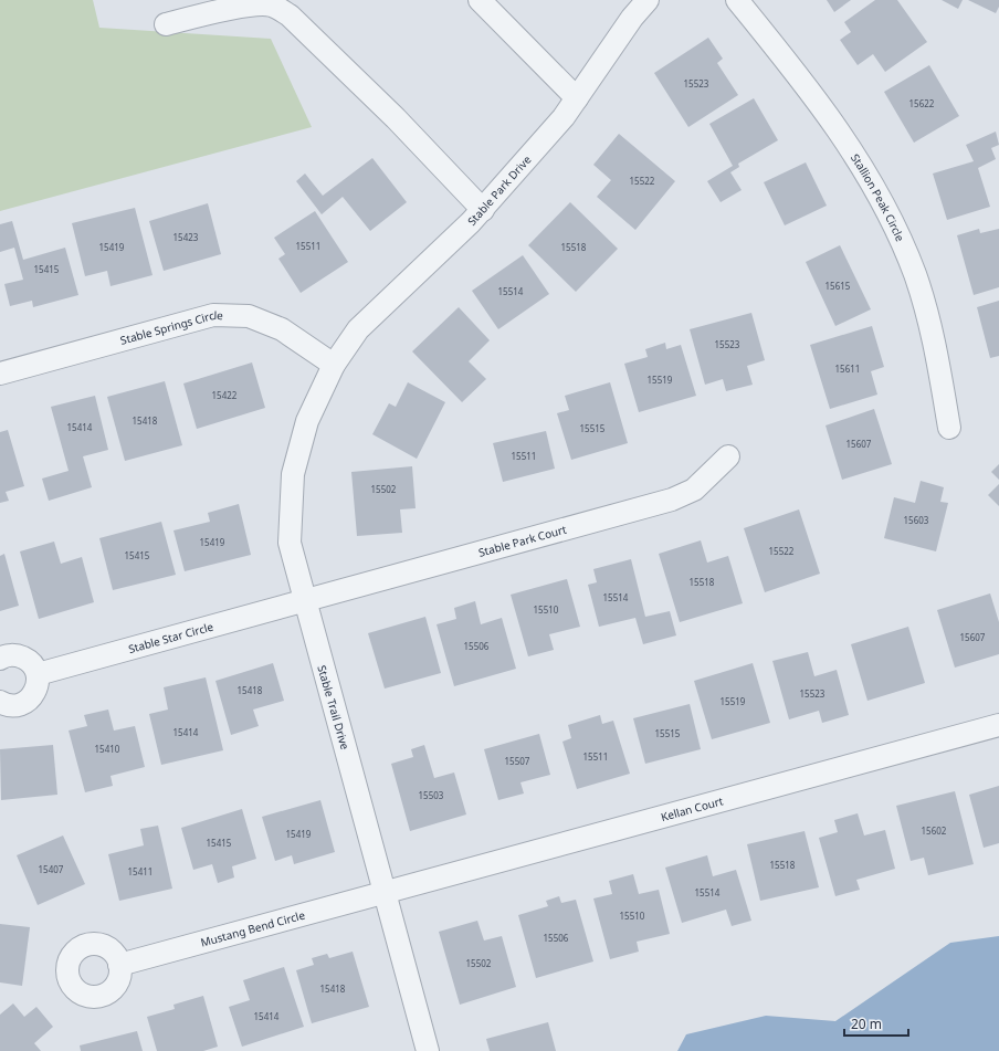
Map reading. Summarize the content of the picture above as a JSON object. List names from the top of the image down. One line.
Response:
{"streets":{"street":["Stable Park Drive","Stallion Peak Circle","Stable Springs Circle","Stable Park Court","Stable Star Circle","Stable Trail Drive","Kellan Court","Mustang Bend Circle"]},"crossings":[["Stable Park Drive","Stable Springs Circle"],["Stable Park Drive","Stable Trail Drive"],["Stable Springs Circle","Stable Trail Drive"],["Stable Park Court","Stable Star Circle"],["Stable Park Court","Stable Trail Drive"],["Stable Star Circle","Stable Trail Drive"],["Stable Trail Drive","Kellan Court"],["Stable Trail Drive","Mustang Bend Circle"],["Kellan Court","Mustang Bend Circle"]],"house_numbers":["15523","15622","15522","15423","15511","15419","15518","15415","15615","15514","15523","15611","15519","15422","15418","15414","15515","15607","15511","15502","15603","15419","15522","15415","15518","15514","15510","15607","15506","15418","15523","15519","15414","15515","15410","15511","15507","15503","15602","15419","15415","15518","15407","15411","15514","15510","15506","15502","15418","15414"],"scale_bar":"20 m"}
